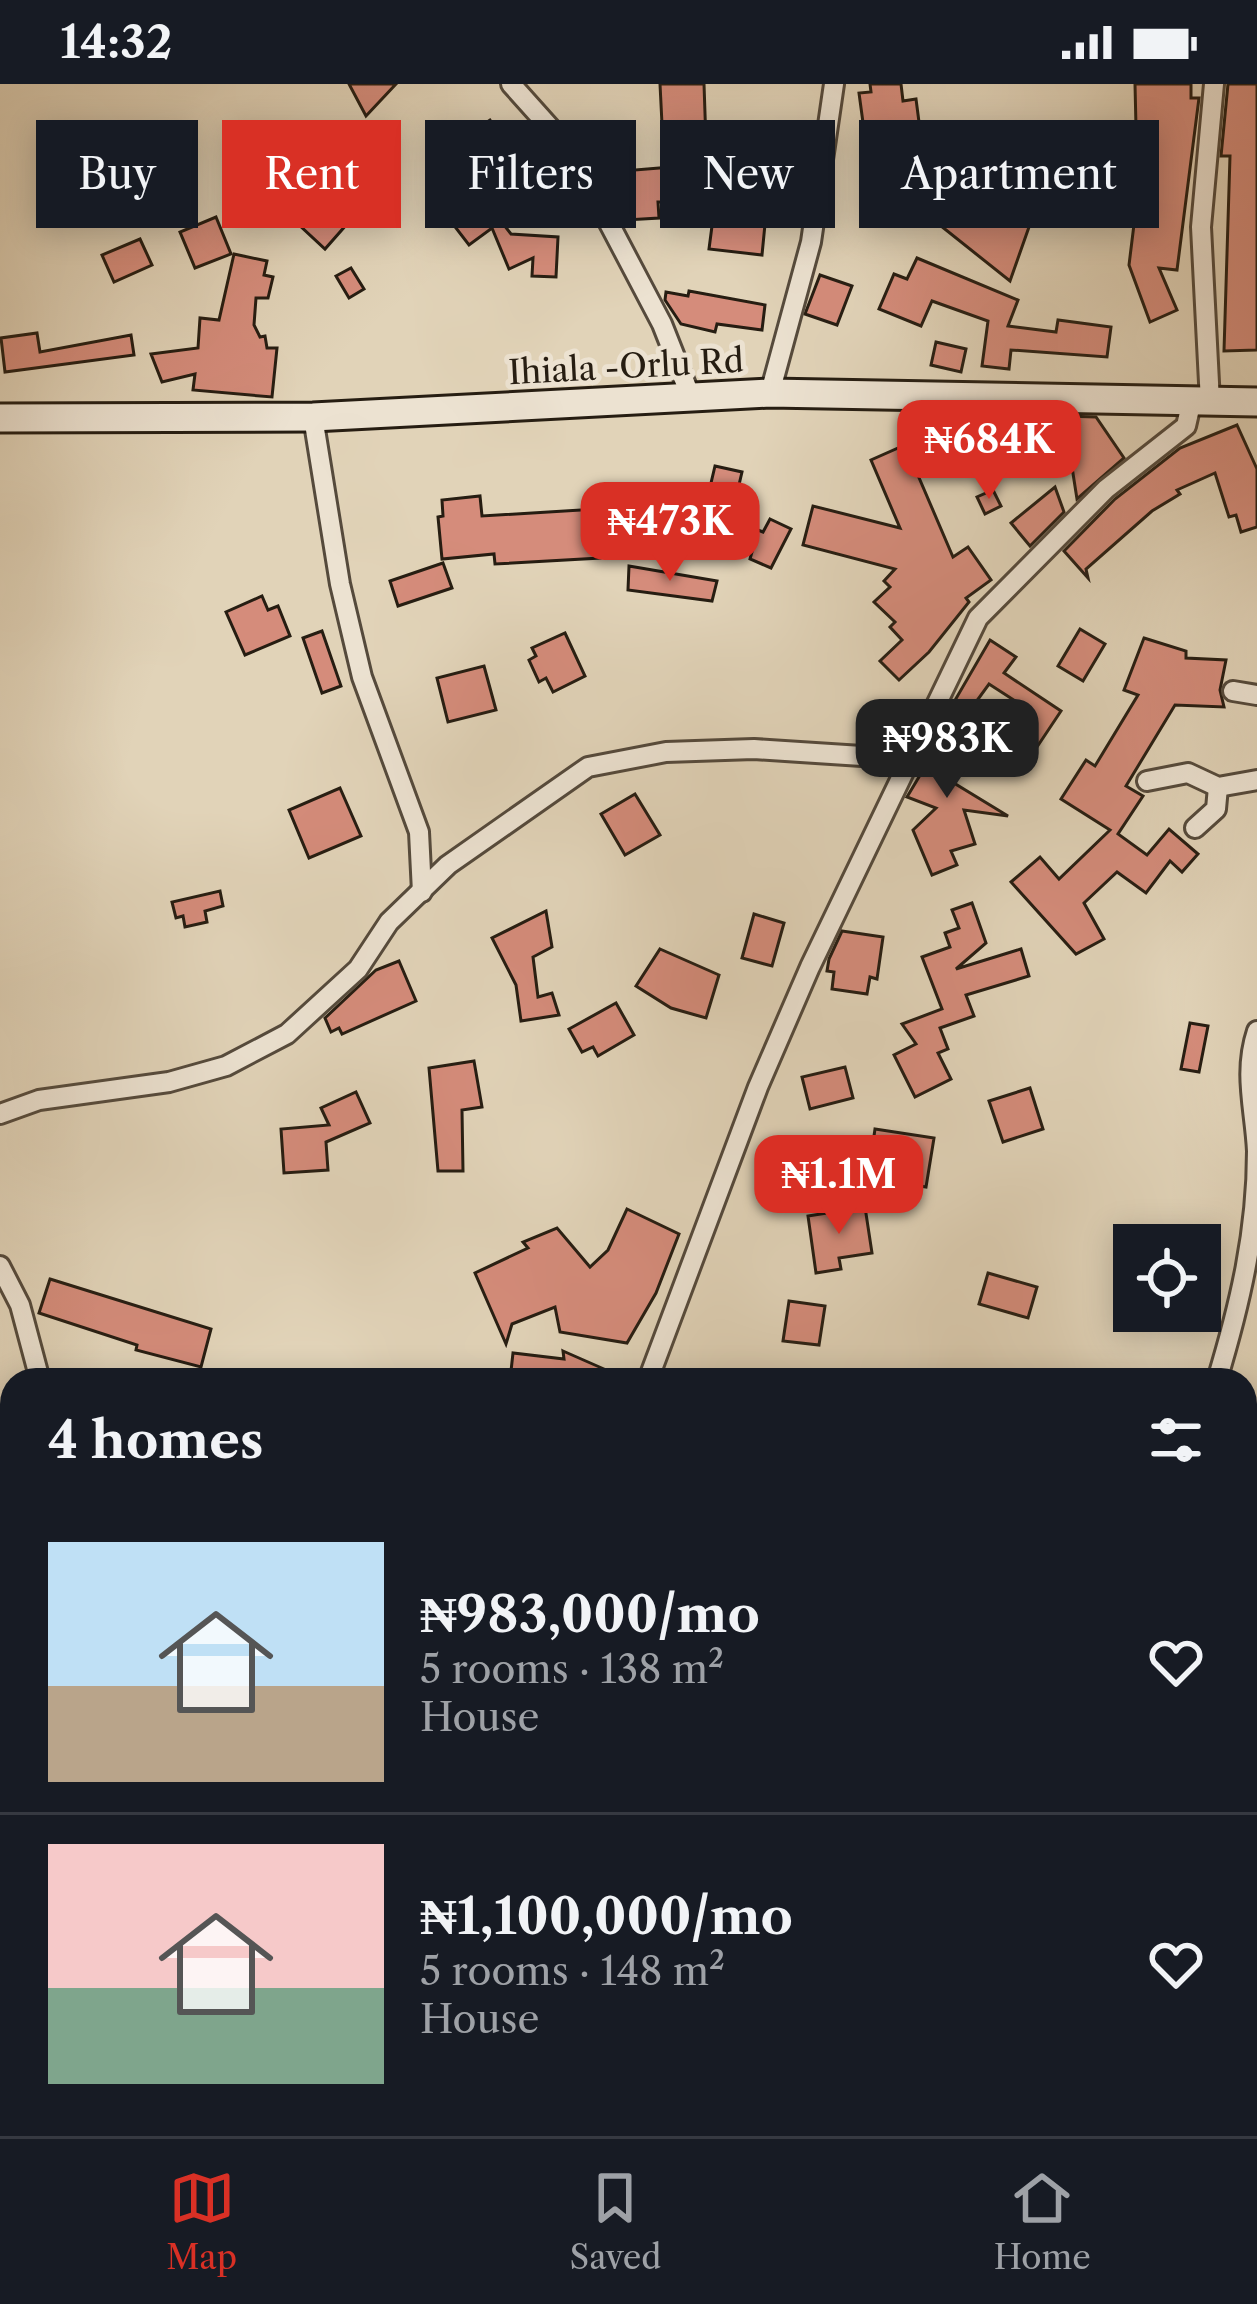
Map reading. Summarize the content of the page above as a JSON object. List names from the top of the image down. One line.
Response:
{"streets":{"main road":["Ihiala -Orlu Rd"]},"page":{"status":"14:32","chip":["Buy","Rent","Filters","New","Apartment"],"price":["₦684K","₦473K","₦983K","₦1.1M"],"heading":"4 homes","list":[{"name":"₦983,000/mo","note":"5 rooms · 138 m² · House"},{"name":"₦1,100,000/mo","note":"5 rooms · 148 m² · House"}],"tabs":["Map","Saved","Home"]}}
